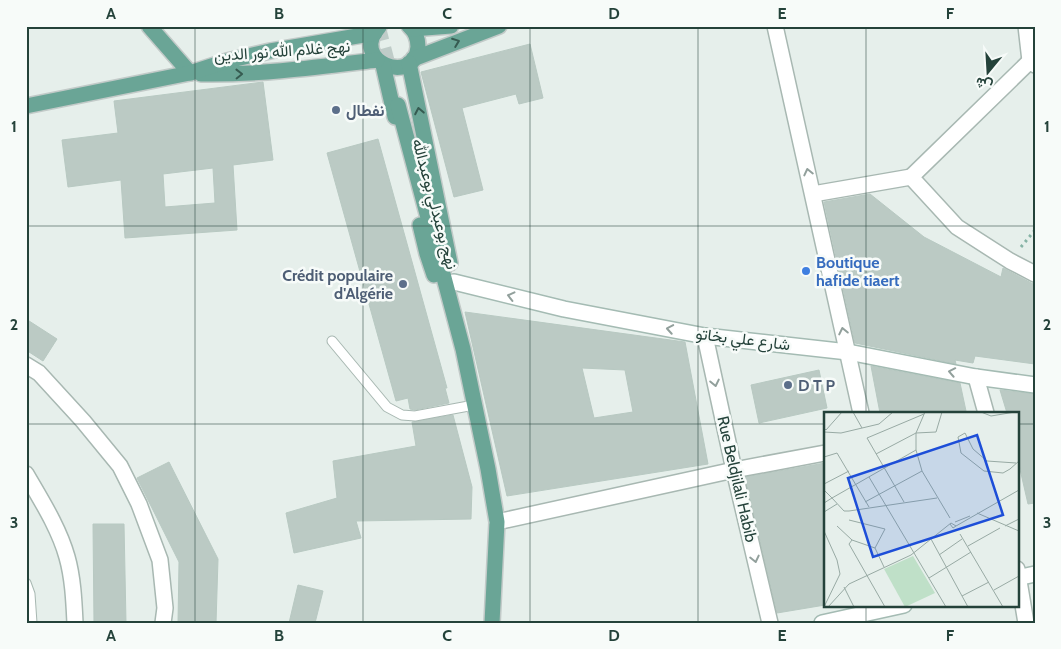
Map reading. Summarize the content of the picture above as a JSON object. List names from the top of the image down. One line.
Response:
{"streets":{"main road":["نهج غلام الله نور الدين","نهج بوعبدلي بوعبدالله"],"street":["شارع علي بخاتو","Rue Beldjilali Habib"]},"crossings":[["نهج غلام الله نور الدين","نهج بوعبدلي بوعبدالله"],["نهج بوعبدلي بوعبدالله","شارع علي بخاتو"],["شارع علي بخاتو","Rue Beldjilali Habib"]],"one_way":["شارع علي بخاتو","Rue Beldjilali Habib"],"places":["نفطال","Boutique hafide tiaert","Crédit populaire d'Algérie","D T P"],"north":"bottom","grid":{"columns":["A","B","C","D","E","F"],"rows":["1","2","3"]}}
